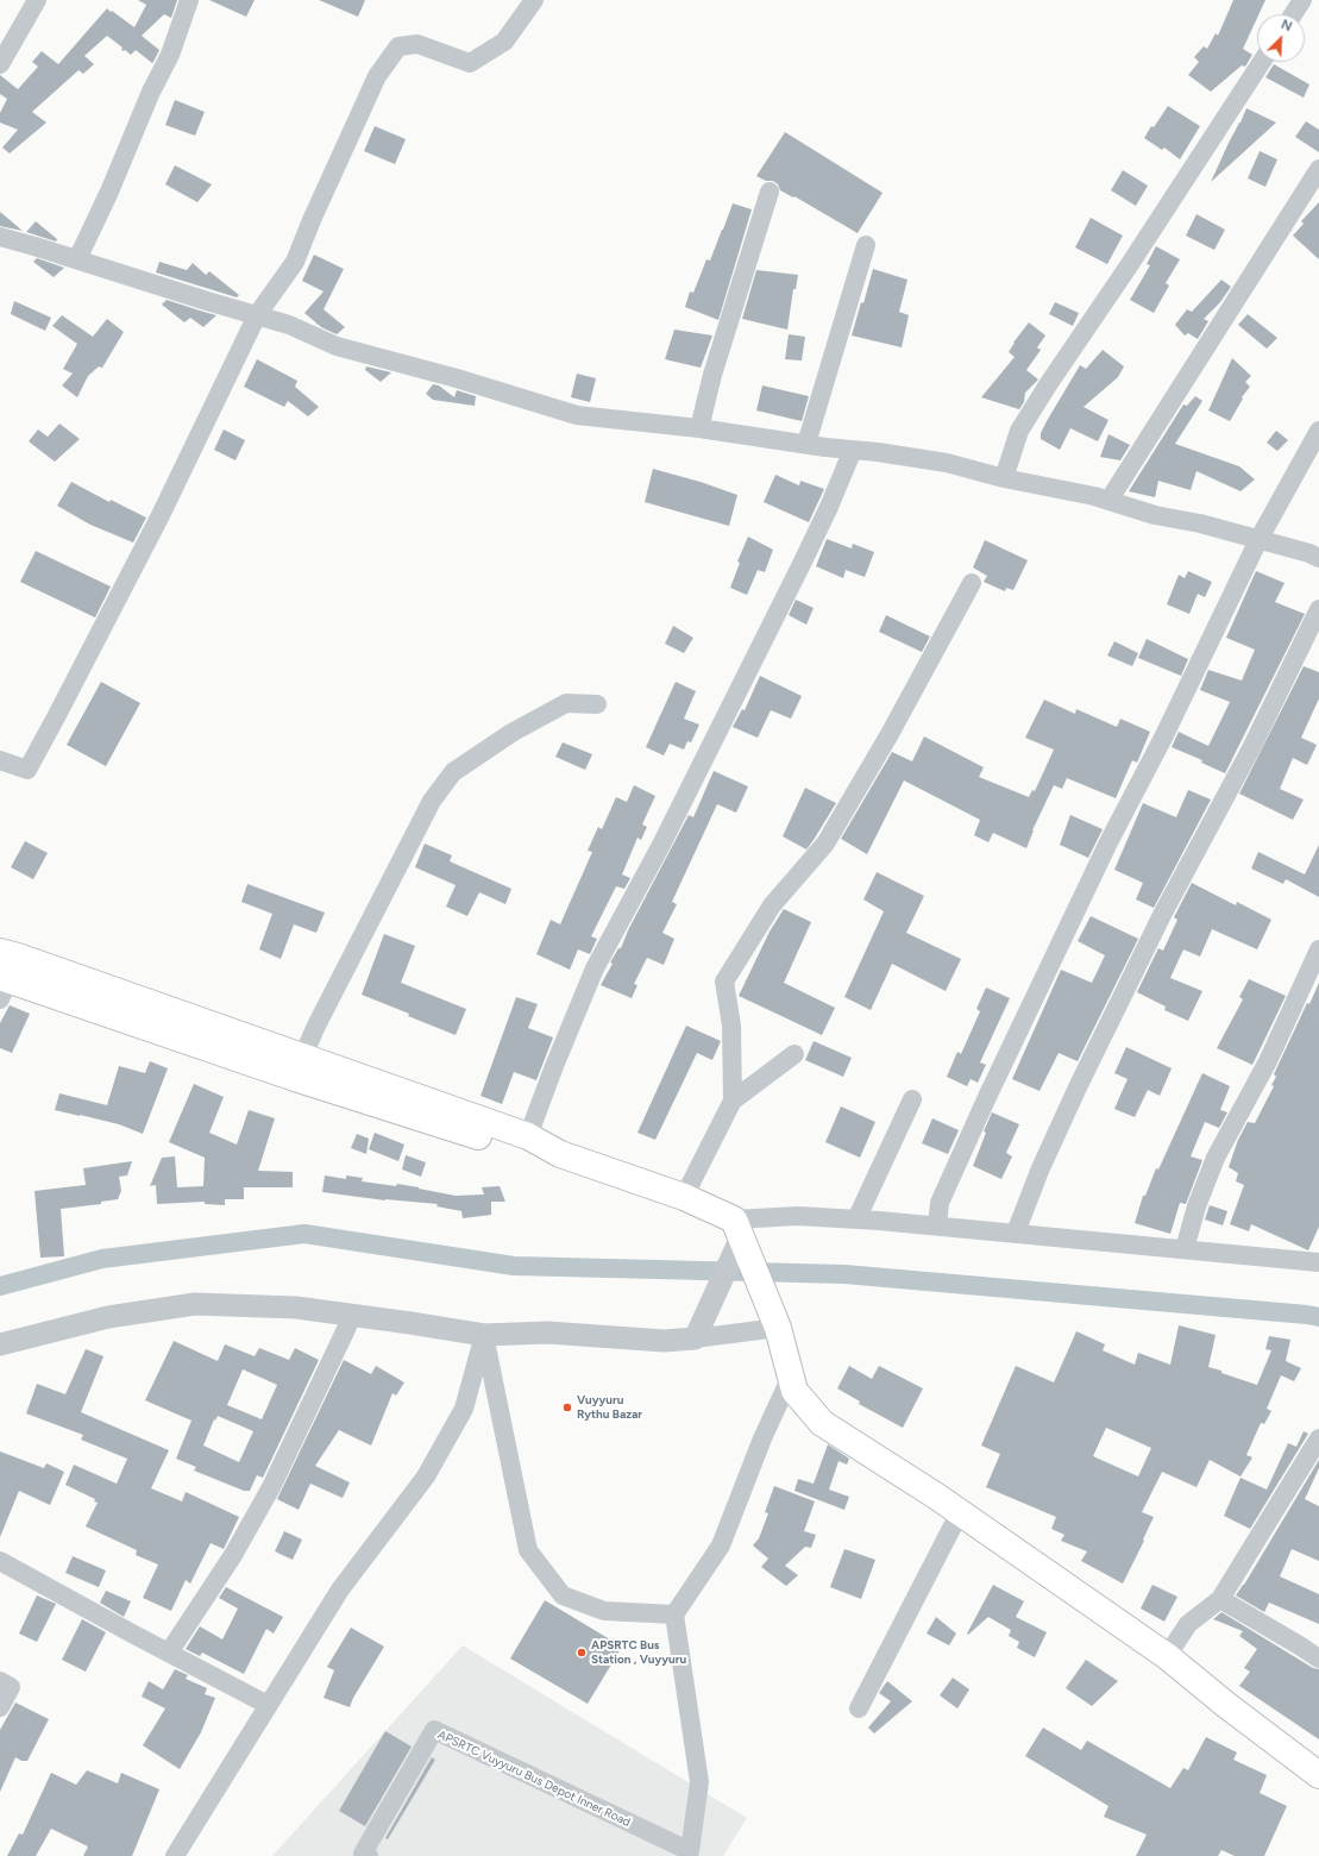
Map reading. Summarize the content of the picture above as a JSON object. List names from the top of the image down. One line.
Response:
{"streets":{"street":["APSRTC Vuyyuru Bus Depot Inner Road"]},"places":["Vuyyuru Rythu Bazar","APSRTC Bus Station , Vuyyuru"],"north":"top right"}
